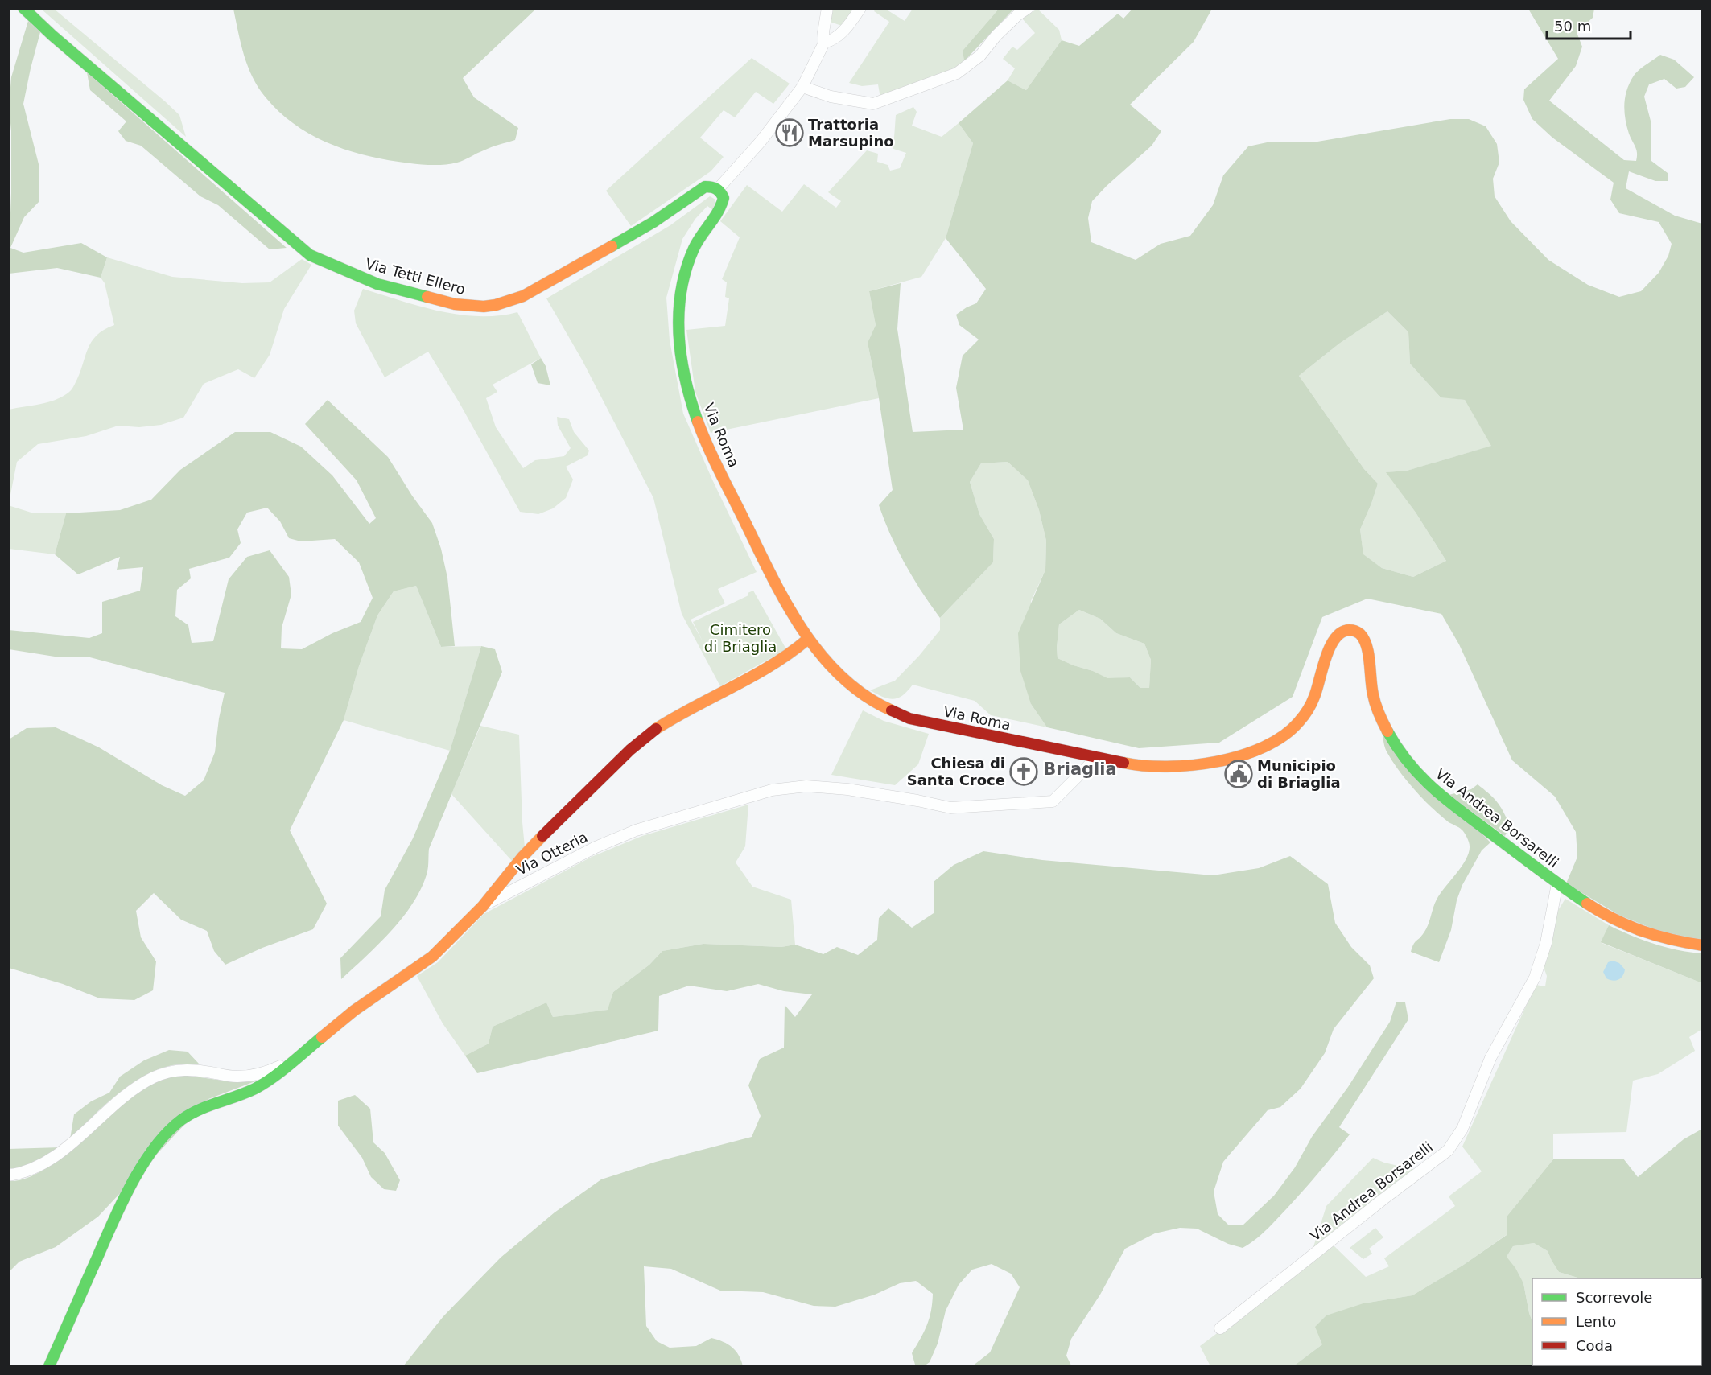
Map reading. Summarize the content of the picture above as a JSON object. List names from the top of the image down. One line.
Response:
{"streets":{"main road":["Via Tetti Ellero","Via Roma","Via Andrea Borsarelli","Via Otteria"]},"crossings":[["Via Tetti Ellero","Via Roma"],["Via Roma","Via Andrea Borsarelli"],["Via Roma","Via Otteria"],["Via Andrea Borsarelli","Via Otteria"]],"districts":["Briaglia"],"parks":["Cimitero di Briaglia"],"places":{"restaurant":["Trattoria Marsupino"],"church":["Chiesa di Santa Croce"],"public building":["Municipio di Briaglia"]},"legend":["Scorrevole","Lento","Coda"],"scale_bar":"50 m"}
